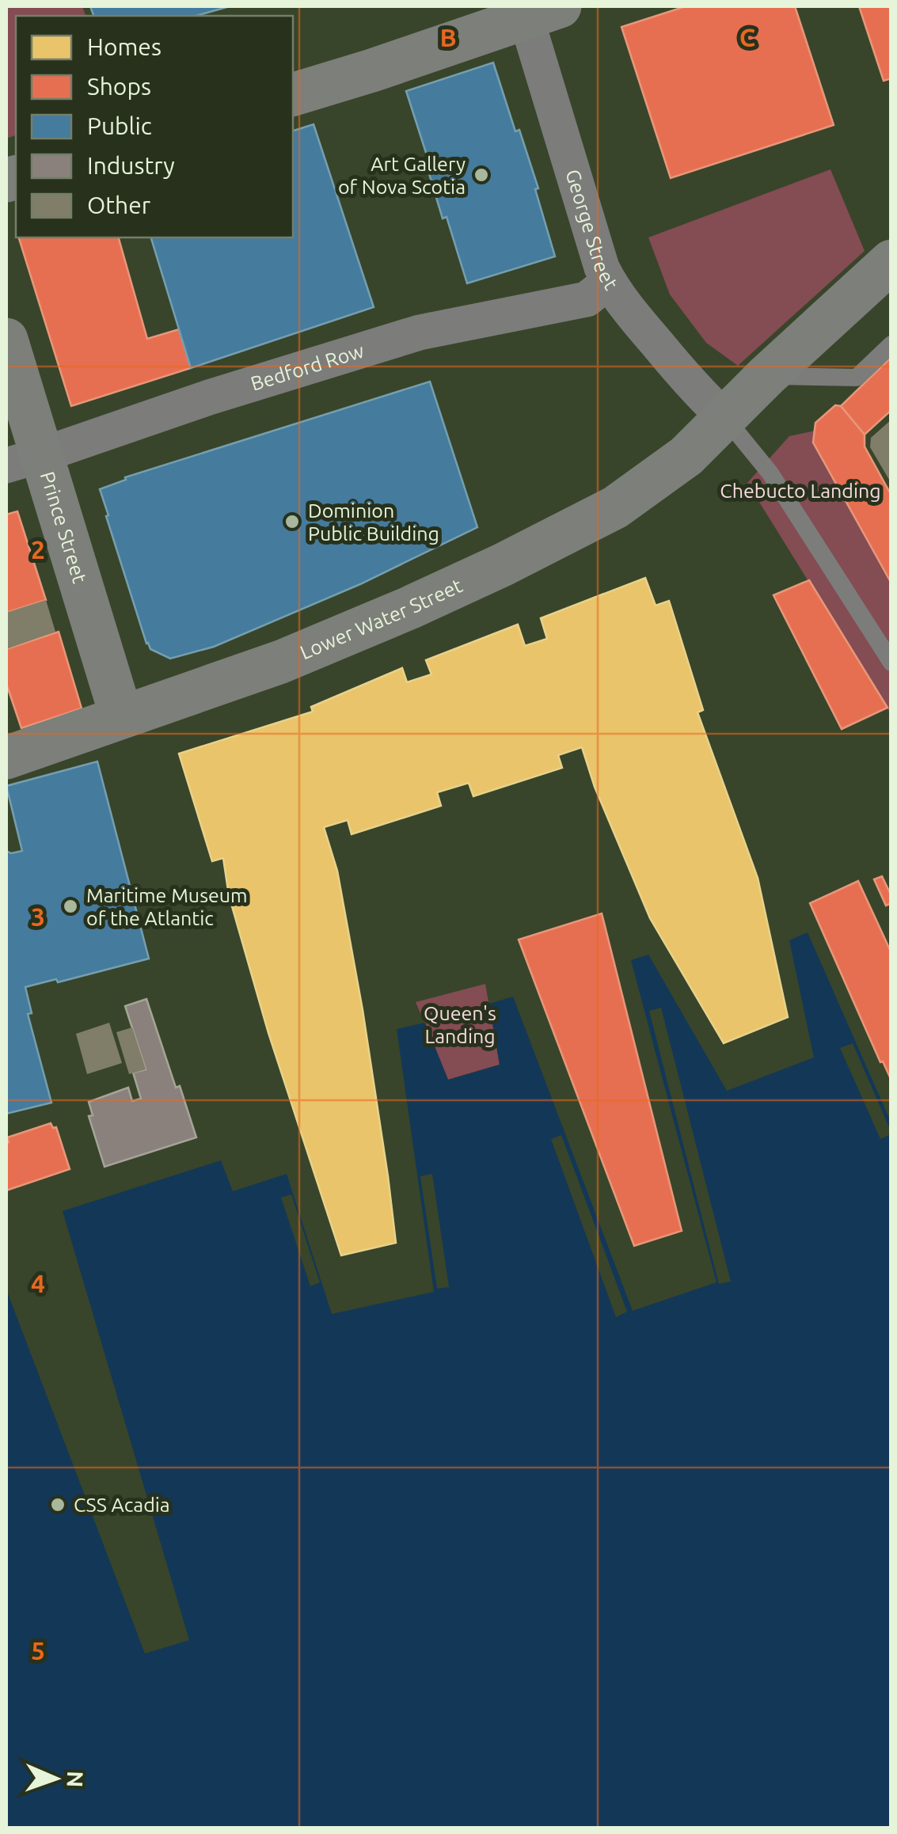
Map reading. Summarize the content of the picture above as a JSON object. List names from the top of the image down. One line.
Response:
{"streets":{"street":["George Street","Bedford Row","Prince Street","Lower Water Street"]},"crossings":[["George Street","Bedford Row"],["George Street","Lower Water Street"],["Bedford Row","Prince Street"],["Prince Street","Lower Water Street"]],"parks":["Chebucto Landing","Queen's Landing"],"places":["Art Gallery of Nova Scotia","Dominion Public Building","Maritime Museum of the Atlantic","CSS Acadia"],"legend":["Homes","Shops","Public","Industry","Other"],"north":"right","grid":{"columns":["B","C"],"rows":["2","3","4","5"]}}
